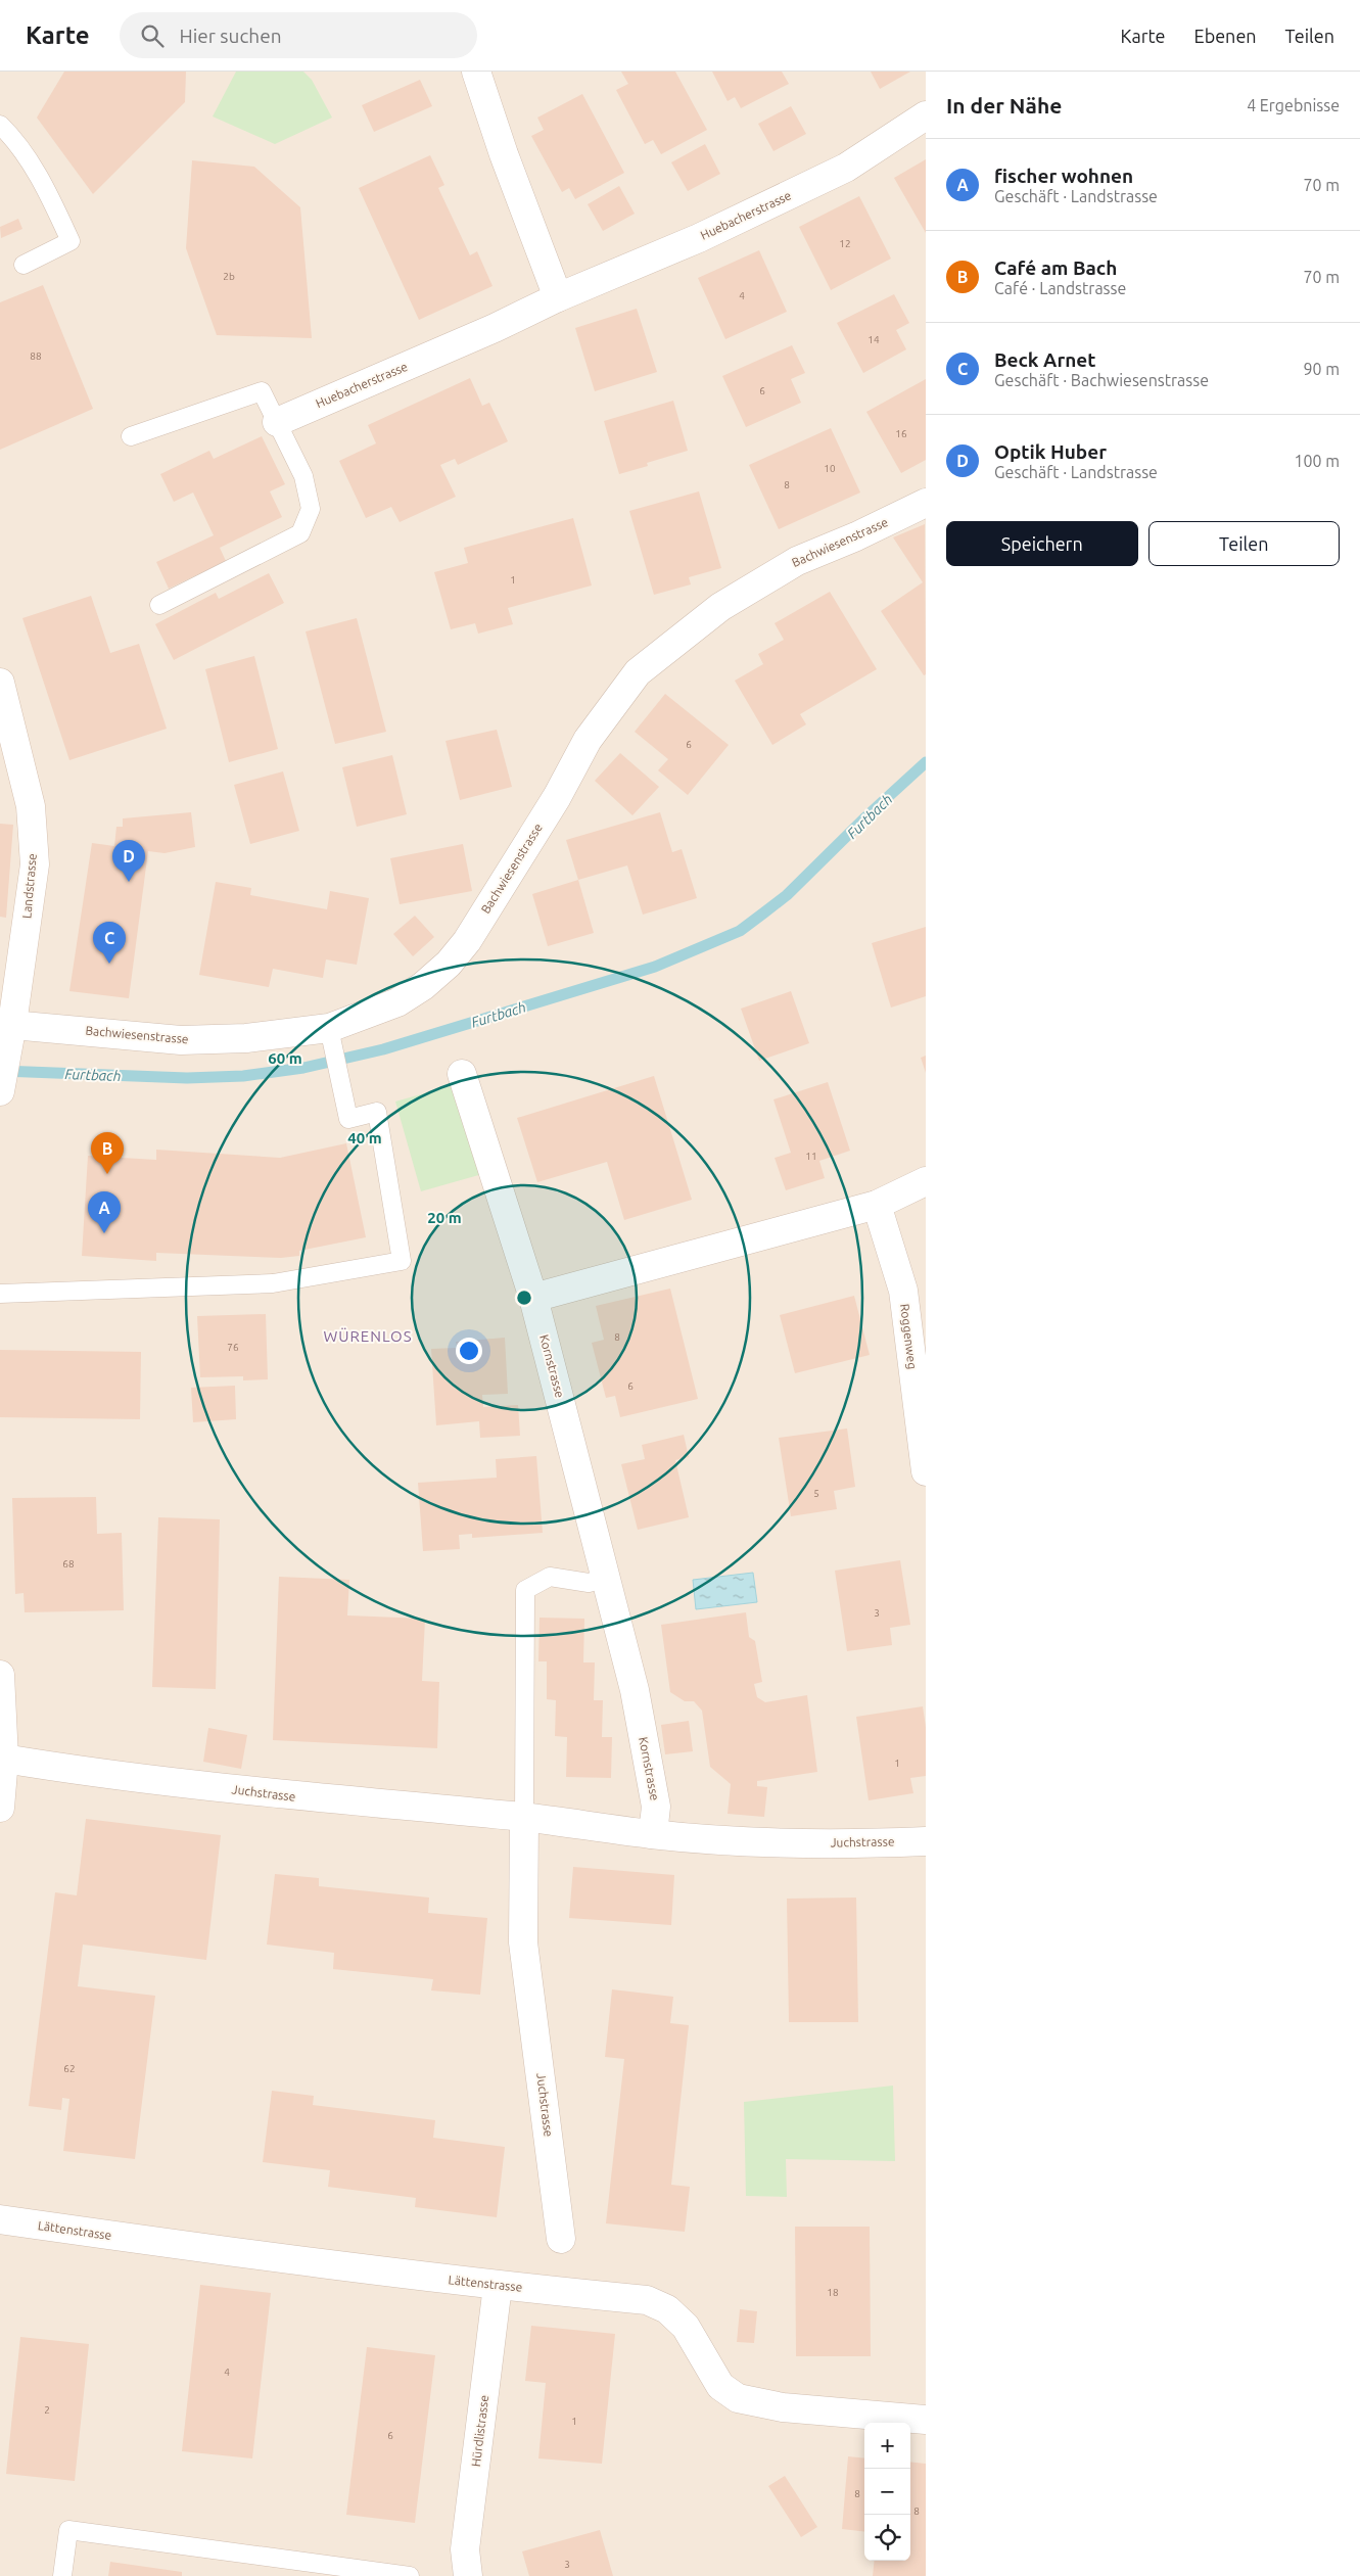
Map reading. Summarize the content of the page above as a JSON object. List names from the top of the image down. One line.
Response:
{"streets":{"street":["Huebacherstrasse","Bachwiesenstrasse","Landstrasse","Roggenweg","Kornstrasse","Juchstrasse","Lättenstrasse","Hürdlistrasse"]},"crossings":[["Bachwiesenstrasse","Landstrasse"],["Kornstrasse","Juchstrasse"],["Lättenstrasse","Hürdlistrasse"]],"districts":["WÜRENLOS"],"water":["Furtbach"],"house_numbers":["12","2b","4","14","88","6","16","10","8","1","6","11","8","76","6","5","68","3","1","62","18","4","2","1","6","8","8","3"],"page":{"header":"Karte","search":"Hier suchen","nav":["Karte","Ebenen","Teilen"],"heading":["In der Nähe","4 Ergebnisse"],"list":[{"mark":"A","name":"fischer wohnen","note":"Geschäft · Landstrasse","value":"70 m"},{"mark":"B","name":"Café am Bach","note":"Café · Landstrasse","value":"70 m"},{"mark":"C","name":"Beck Arnet","note":"Geschäft · Bachwiesenstrasse","value":"90 m"},{"mark":"D","name":"Optik Huber","note":"Geschäft · Landstrasse","value":"100 m"}],"buttons":["Speichern","Teilen"],"pins":["D","C","B","A"],"map_buttons":["+","−"]},"rings":["60 m","40 m","20 m"]}
